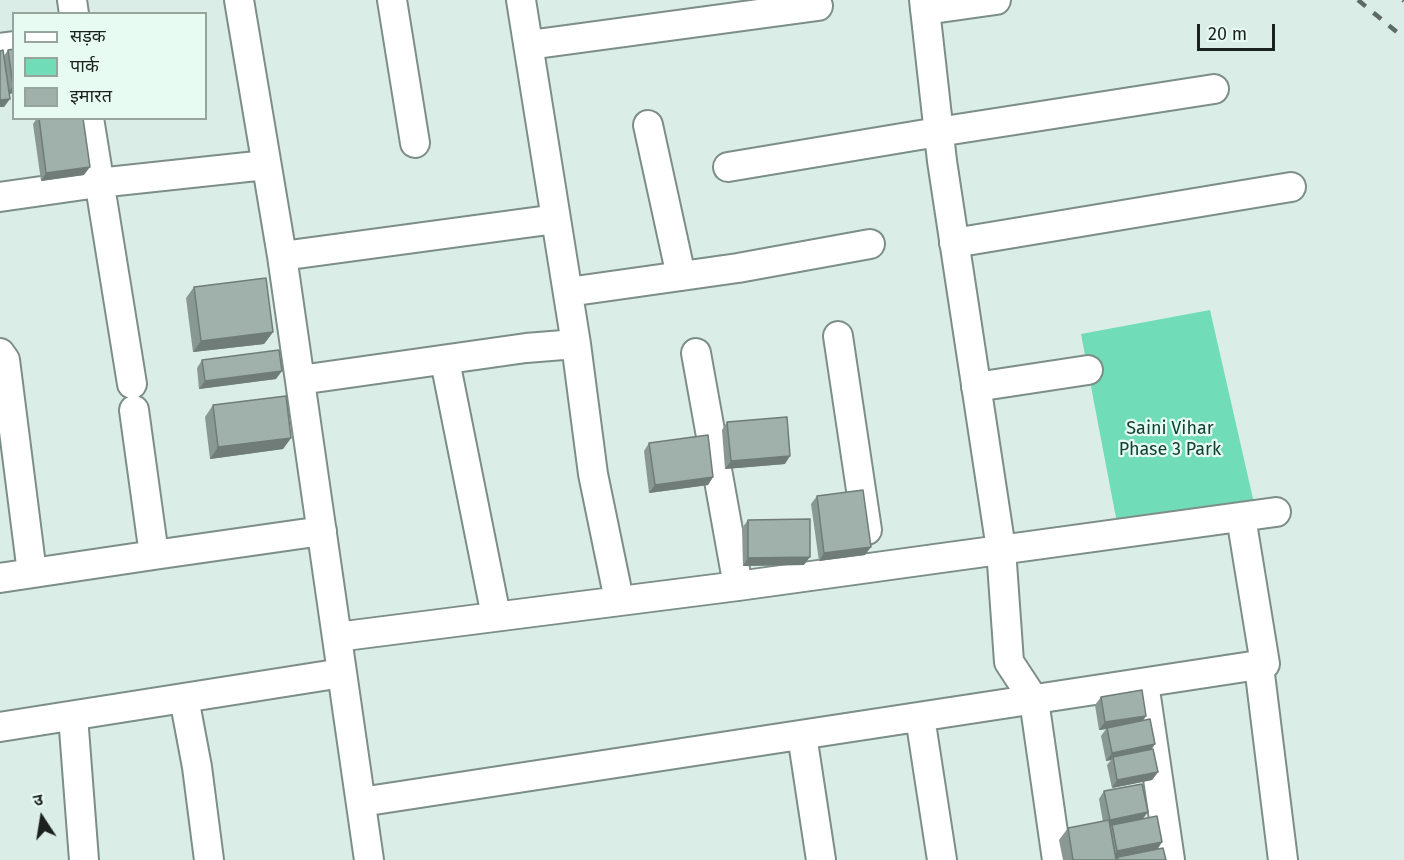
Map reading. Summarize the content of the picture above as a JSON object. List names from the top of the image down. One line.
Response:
{"parks":["Saini Vihar Phase 3 Park"],"legend":["सड़क","पार्क","इमारत"],"scale_bar":"20 m","north":"top"}
